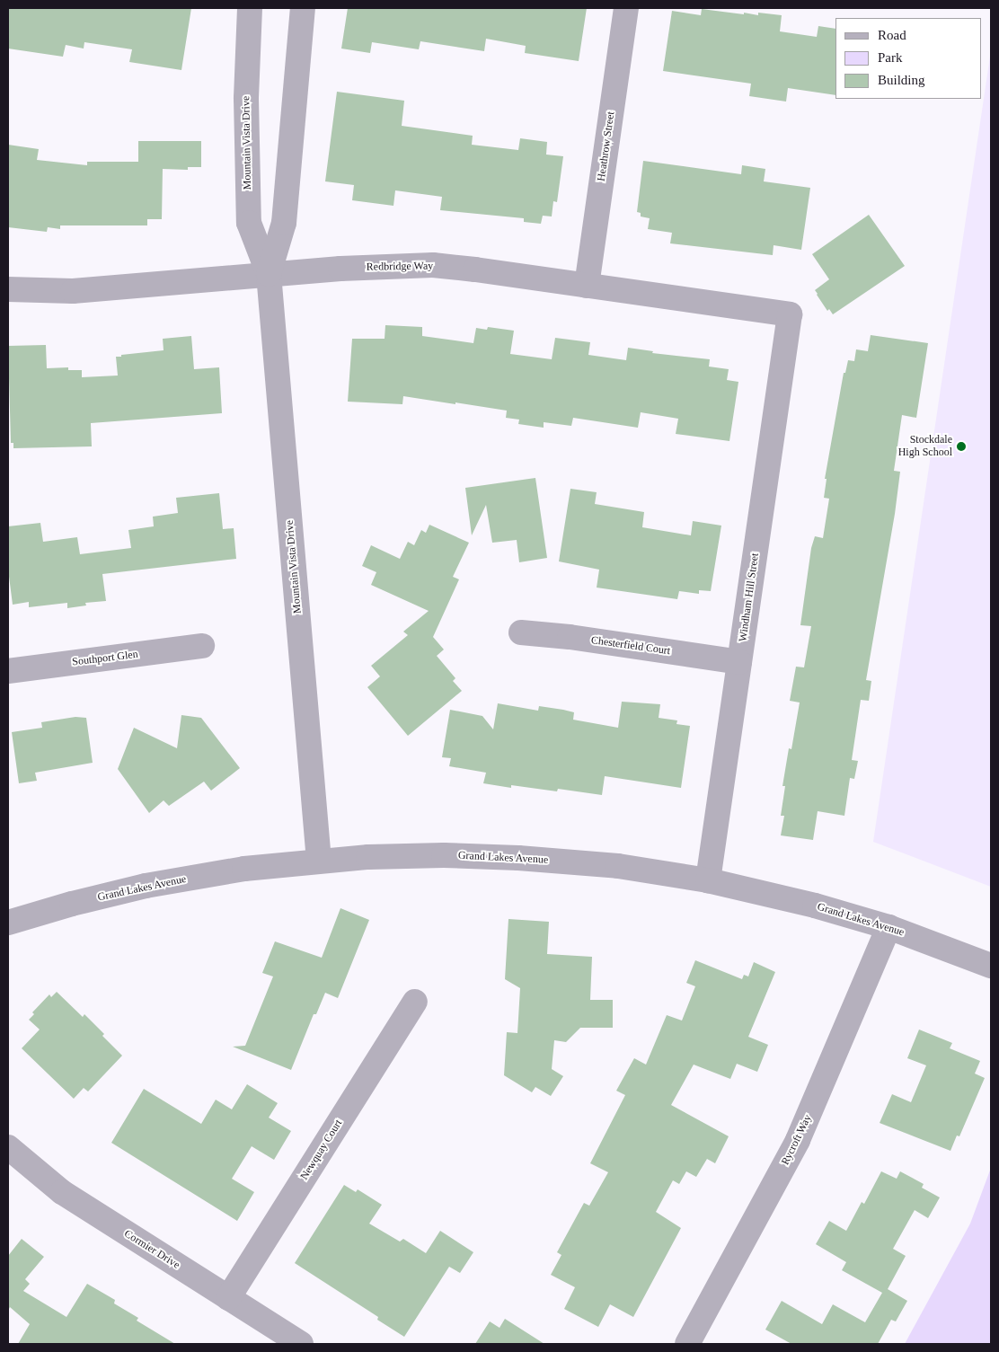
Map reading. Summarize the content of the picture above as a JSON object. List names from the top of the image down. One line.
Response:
{"streets":{"street":["Mountain Vista Drive","Heathrow Street","Redbridge Way","Windham Hill Street","Chesterfield Court","Southport Glen","Grand Lakes Avenue","Rycroft Way","Newquay Court","Cormier Drive"]},"crossings":[["Mountain Vista Drive","Redbridge Way"],["Mountain Vista Drive","Grand Lakes Avenue"],["Heathrow Street","Redbridge Way"],["Redbridge Way","Windham Hill Street"],["Windham Hill Street","Chesterfield Court"],["Windham Hill Street","Grand Lakes Avenue"],["Grand Lakes Avenue","Rycroft Way"],["Newquay Court","Cormier Drive"]],"places":["Stockdale High School"],"legend":["Road","Park","Building"]}
